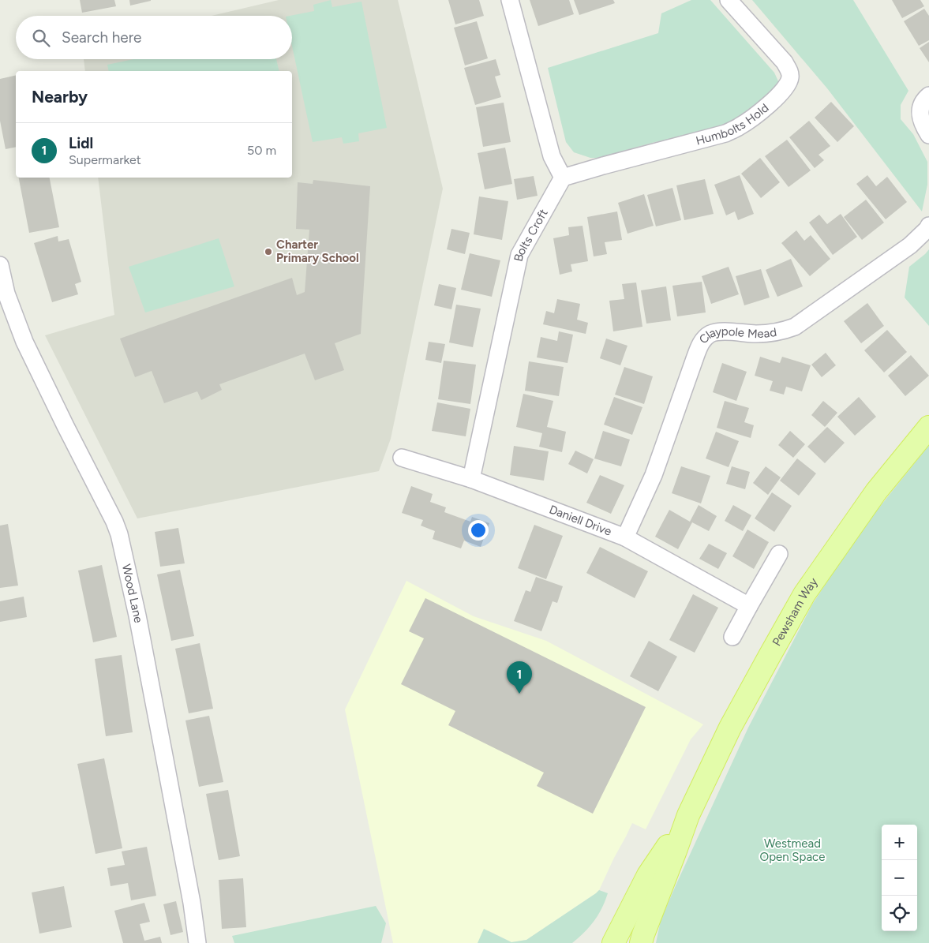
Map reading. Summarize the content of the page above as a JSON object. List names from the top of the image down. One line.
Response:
{"streets":{"main road":["Pewsham Way"],"street":["Humbolts Hold","Bolts Croft","Claypole Mead","Daniell Drive","Wood Lane"]},"crossings":[["Humbolts Hold","Bolts Croft"],["Bolts Croft","Daniell Drive"],["Claypole Mead","Daniell Drive"]],"parks":["Westmead Open Space"],"places":["Charter Primary School"],"page":{"search":"Search here","heading":"Nearby","list":[{"mark":"1","name":"Lidl","note":"Supermarket","value":"50 m"}],"pins":"1","map_buttons":["+","−"]}}
